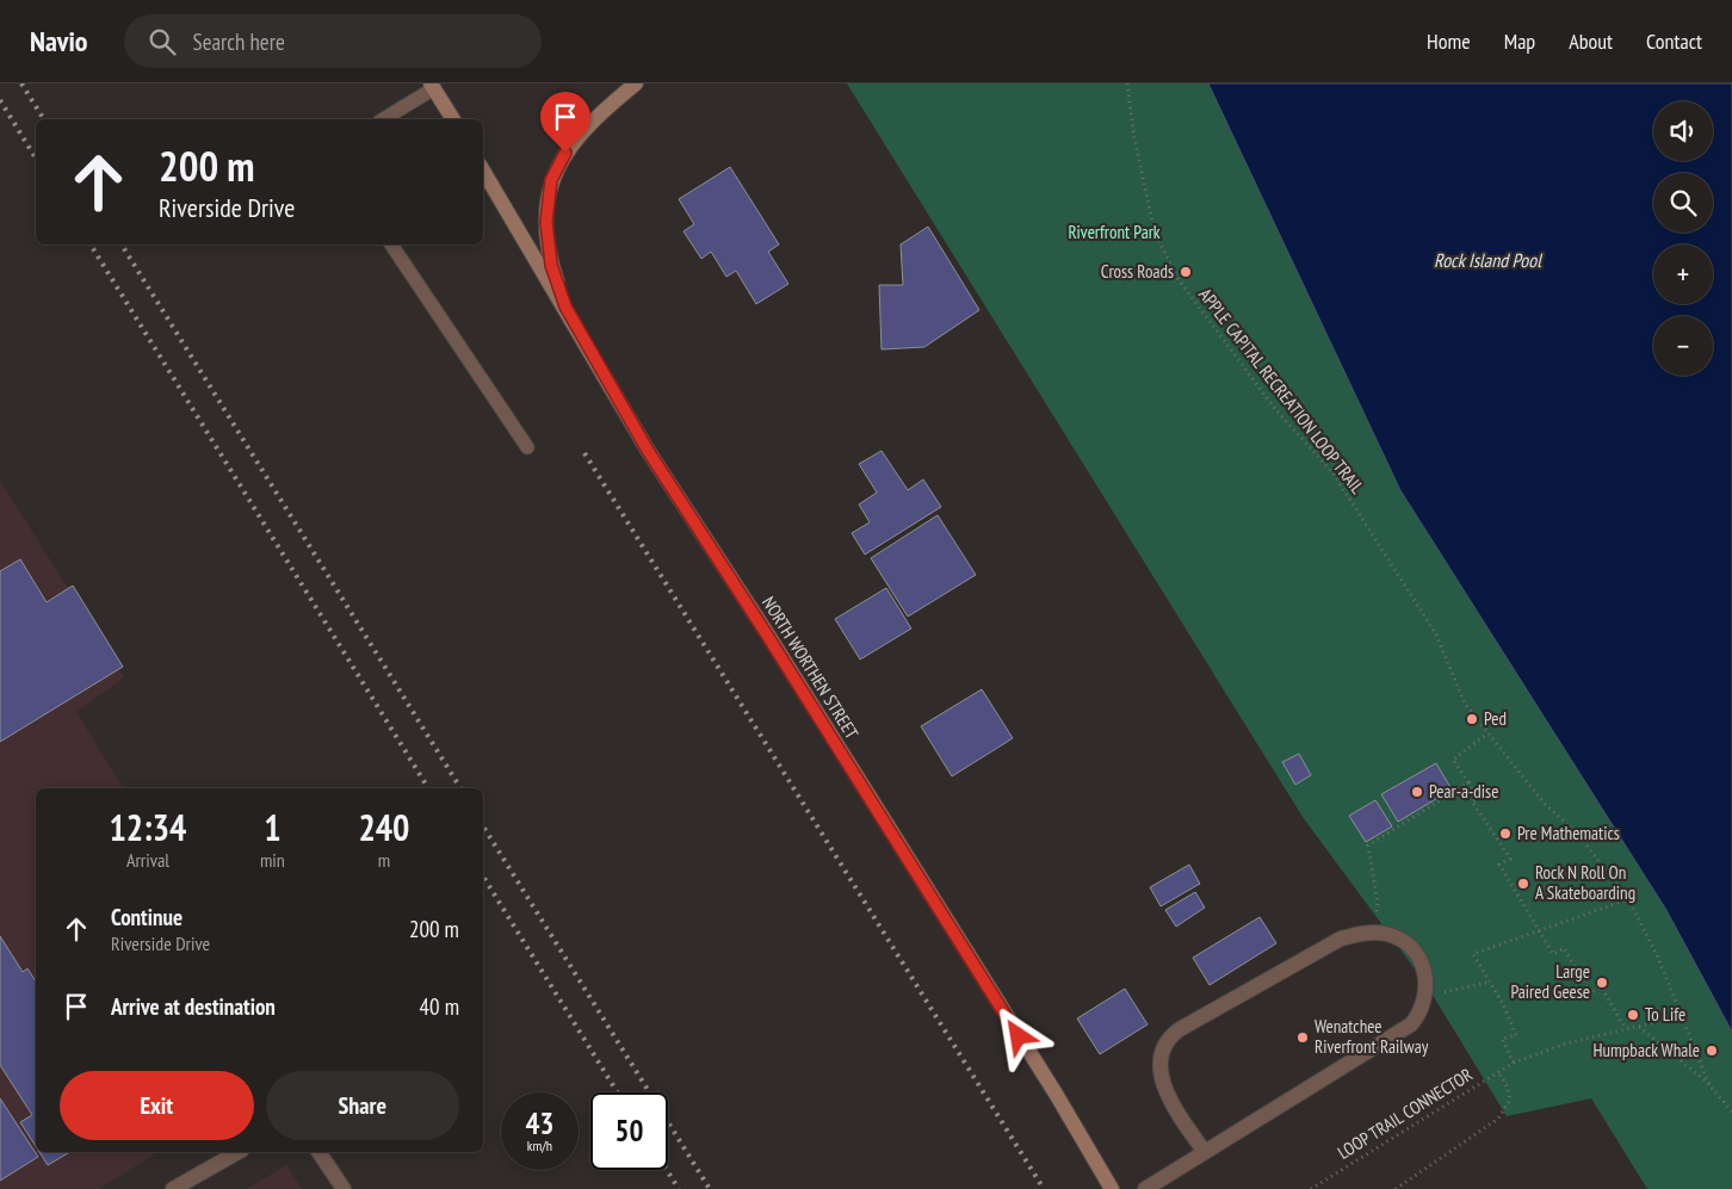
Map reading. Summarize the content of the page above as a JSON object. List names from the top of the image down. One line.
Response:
{"streets":{"main road":["NORTH WORTHEN STREET"],"path":["APPLE CAPITAL RECREATION LOOP TRAIL","LOOP TRAIL CONNECTOR"]},"crossings":[["APPLE CAPITAL RECREATION LOOP TRAIL","LOOP TRAIL CONNECTOR"]],"water":["Rock Island Pool"],"parks":["Riverfront Park"],"places":["Cross Roads","Ped","Pear-a-dise","Pre Mathematics","Rock N Roll On A Skateboarding","Large Paired Geese","To Life","Wenatchee Riverfront Railway","Humpback Whale"],"page":{"header":"Navio","search":"Search here","nav":["Home","Map","About","Contact"],"map_buttons":["+","−"],"turn":["200 m","Riverside Drive"],"eta":["12:34","Arrival","1","min","240","m"],"list":[{"name":"Continue","note":"Riverside Drive","value":"200 m"},{"name":"Arrive at destination","value":"40 m"}],"buttons":["Exit","Share"],"speed":"43 km/h","limit":"50"}}
